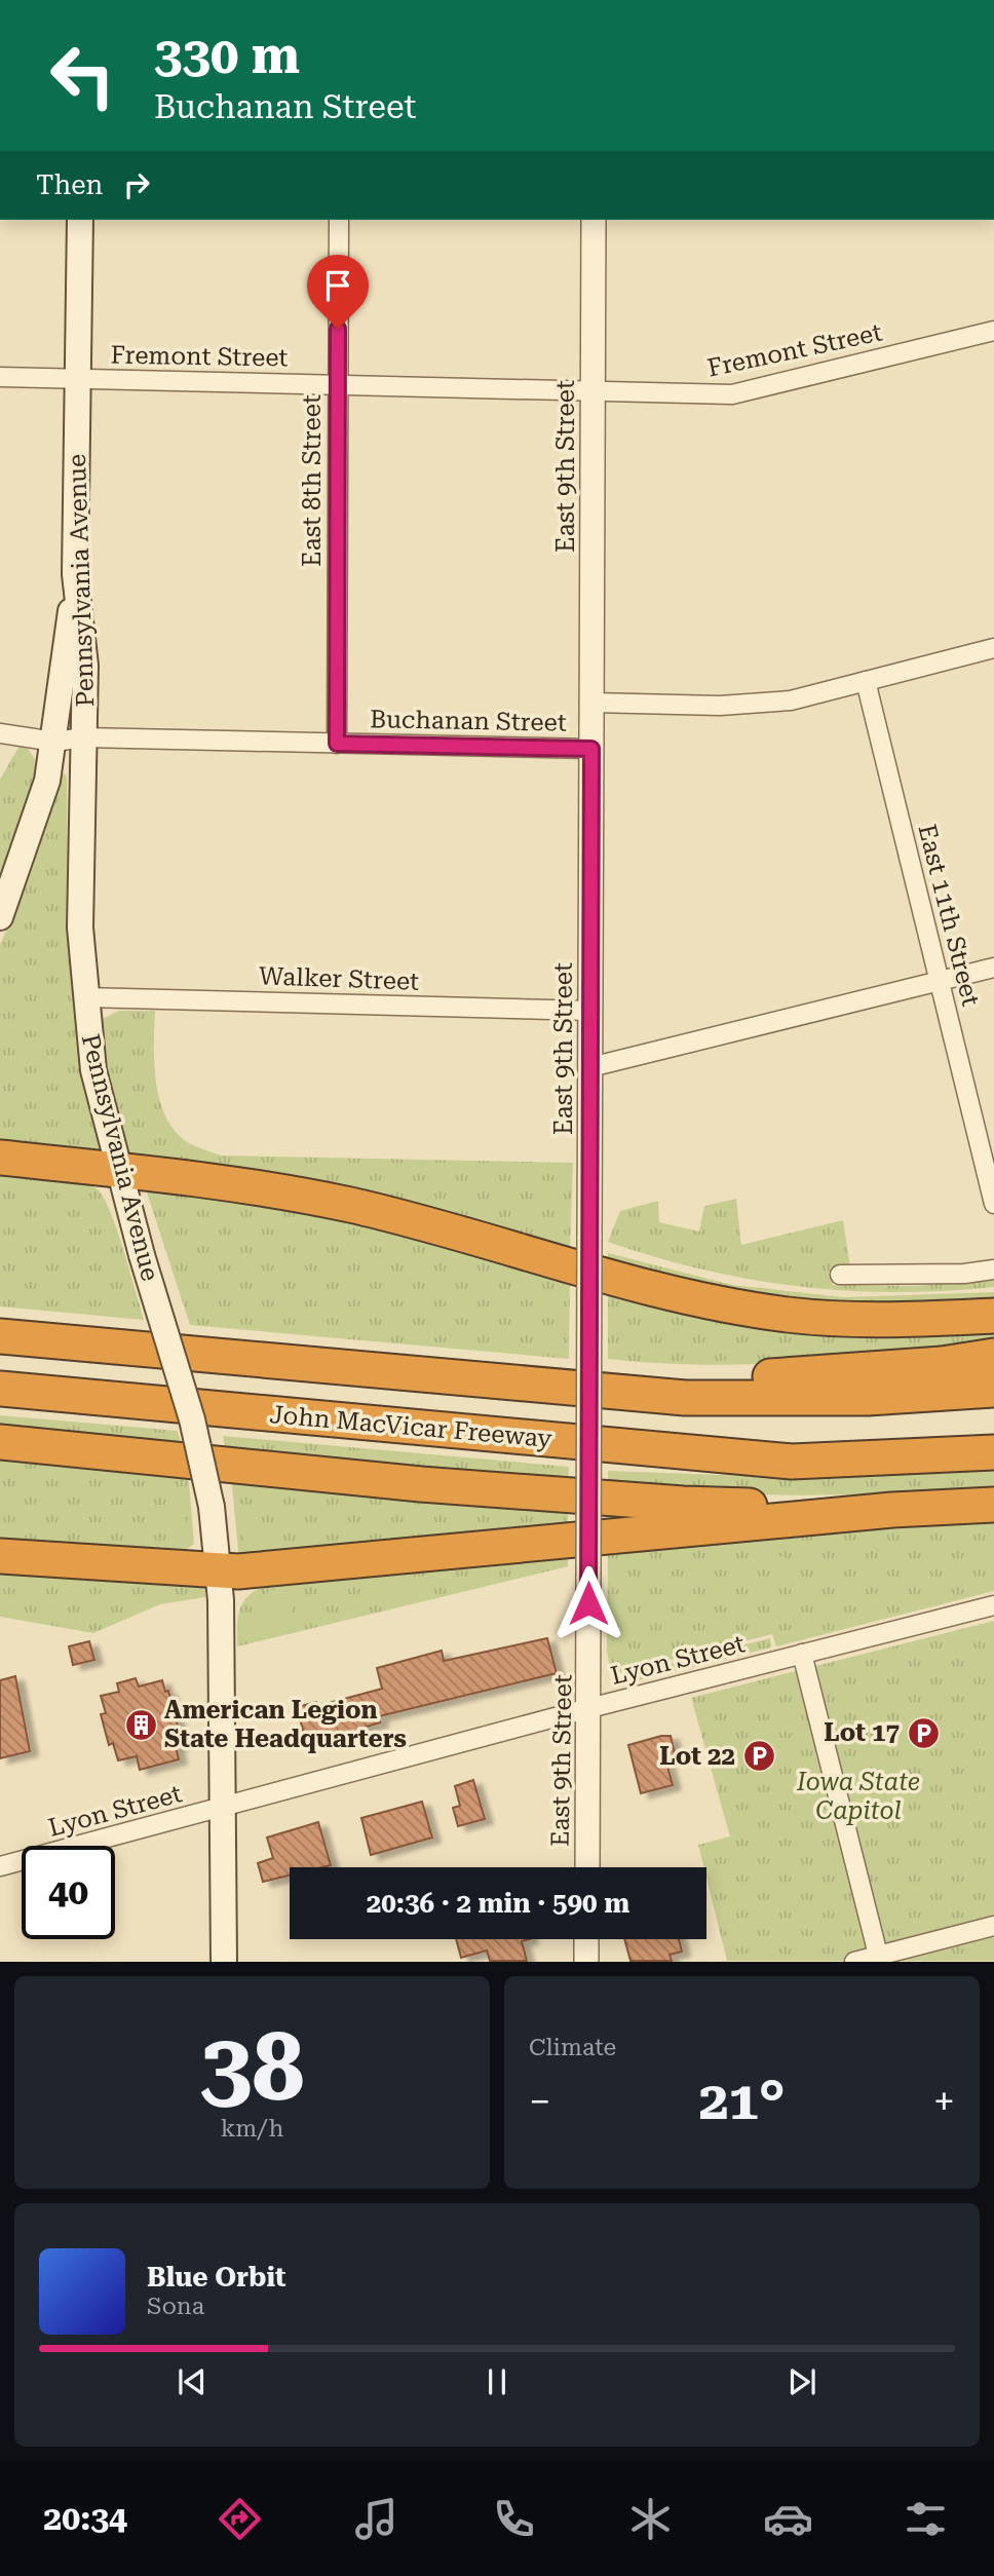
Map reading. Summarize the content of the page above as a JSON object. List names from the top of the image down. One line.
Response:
{"streets":{"highway":["John MacVicar Freeway"],"main road":["Pennsylvania Avenue"],"street":["Fremont Street","East 9th Street","East 8th Street","Buchanan Street","East 11th Street","Walker Street","Lyon Street"]},"crossings":[["Fremont Street","East 9th Street"],["Fremont Street","East 8th Street"],["Fremont Street","Pennsylvania Avenue"],["East 9th Street","Buchanan Street"],["East 9th Street","Walker Street"],["East 9th Street","Lyon Street"],["East 8th Street","Buchanan Street"],["Pennsylvania Avenue","Buchanan Street"],["Pennsylvania Avenue","Walker Street"],["Pennsylvania Avenue","Lyon Street"],["Buchanan Street","East 11th Street"]],"parks":["Iowa State Capitol"],"places":{"building":["American Legion State Headquarters"],"parking":["Lot 17","Lot 22"]},"page":{"turn":["330 m","Buchanan Street"],"then":"Then","limit":"40","trip":"20:36 · 2 min · 590 m","tile":[["38","km/h"],"Climate"],"heat":["−","21°","+"],"song":["Blue Orbit","Sona"],"tabs":"20:34"}}
